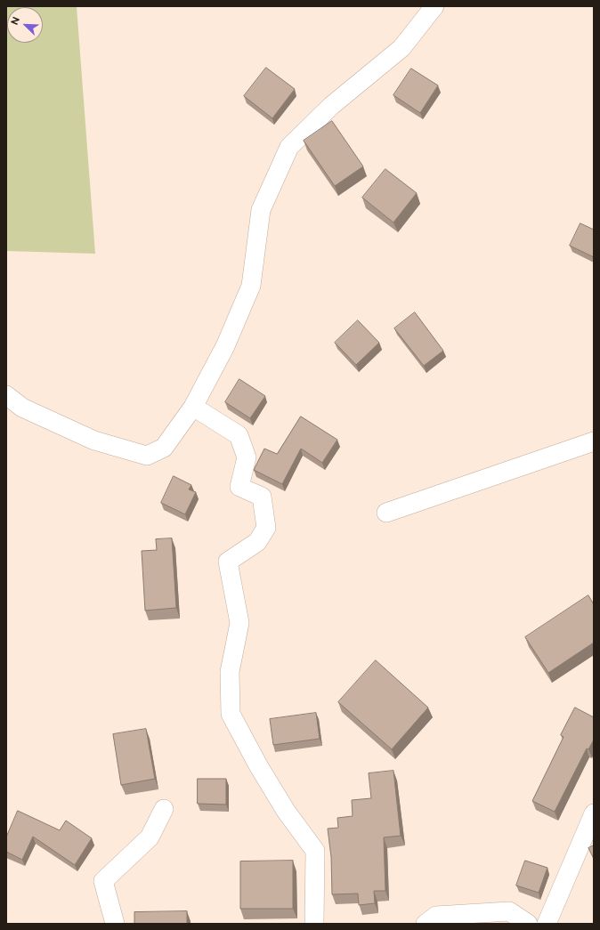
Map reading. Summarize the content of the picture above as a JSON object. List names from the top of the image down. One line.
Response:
{"north":"top left"}
